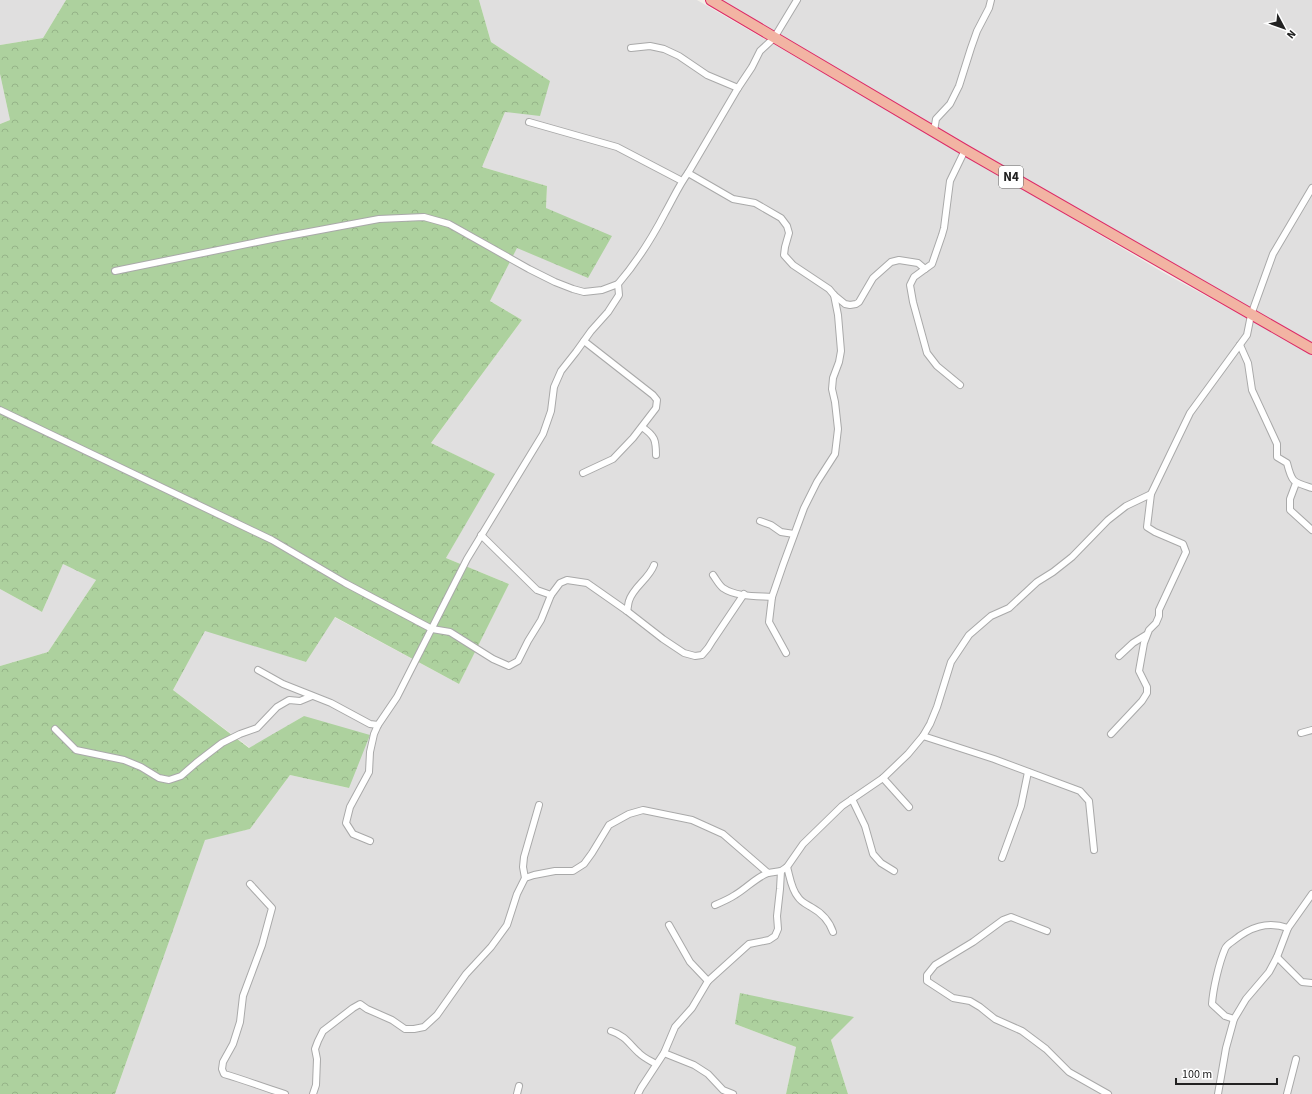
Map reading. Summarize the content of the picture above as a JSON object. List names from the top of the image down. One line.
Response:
{"streets":{"highway":["N4"]},"scale_bar":"100 m","north":"bottom right"}
